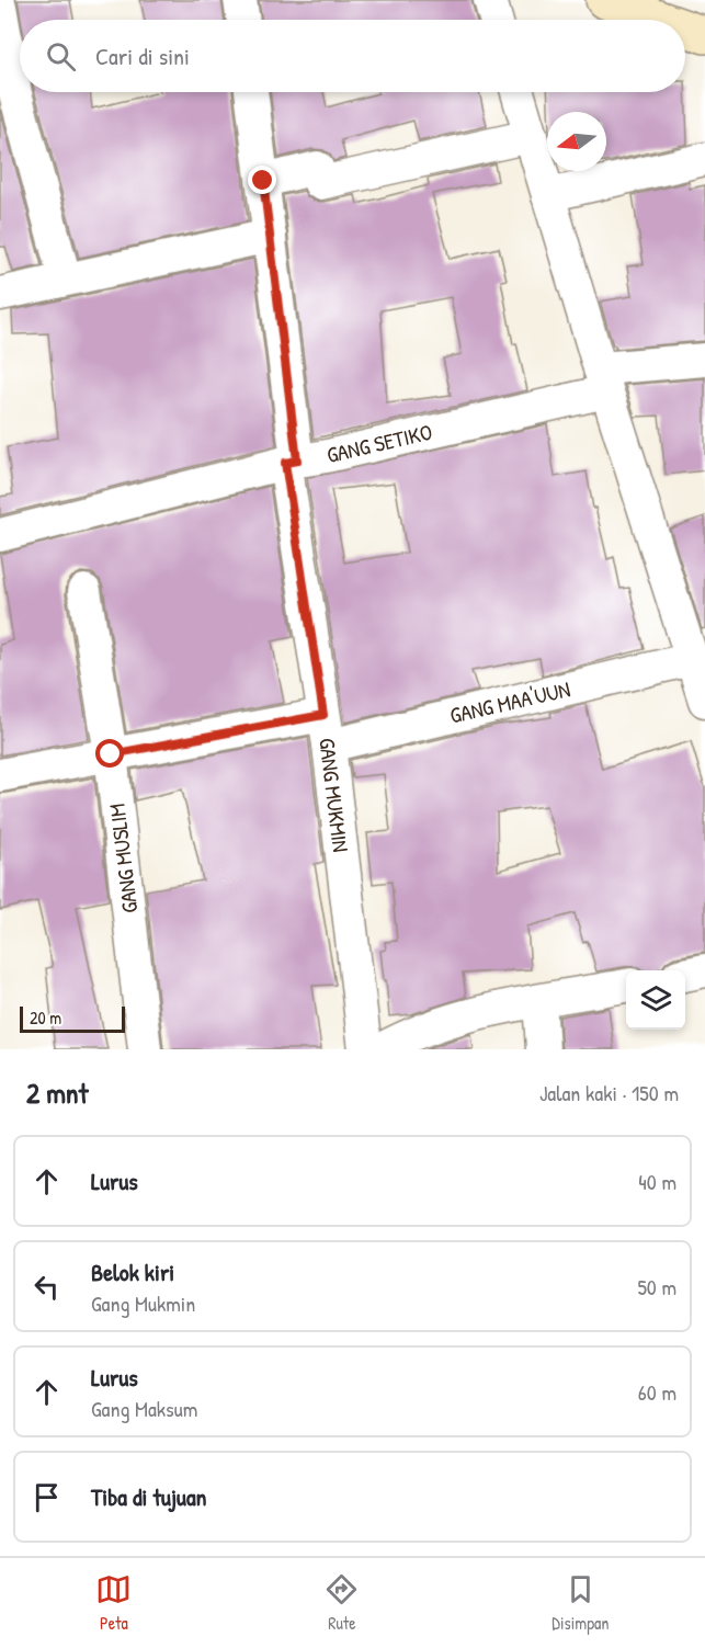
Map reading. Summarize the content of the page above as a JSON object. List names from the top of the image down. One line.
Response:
{"streets":{"street":["GANG SETIKO","GANG MAA'UUN","GANG MUKMIN","GANG MUSLIM"]},"crossings":[["GANG SETIKO","GANG MUKMIN"],["GANG MAA'UUN","GANG MUKMIN"],["GANG MAA'UUN","GANG MUSLIM"]],"scale_bar":"20 m","north":"left","page":{"search":"Cari di sini","scale":"20 m","heading":["2 mnt","Jalan kaki · 150 m"],"list":[["Lurus","40 m"],["Belok kiri","Gang Mukmin","50 m"],["Lurus","Gang Maksum","60 m"],"Tiba di tujuan"],"nav":["Peta","Rute","Disimpan"]}}
